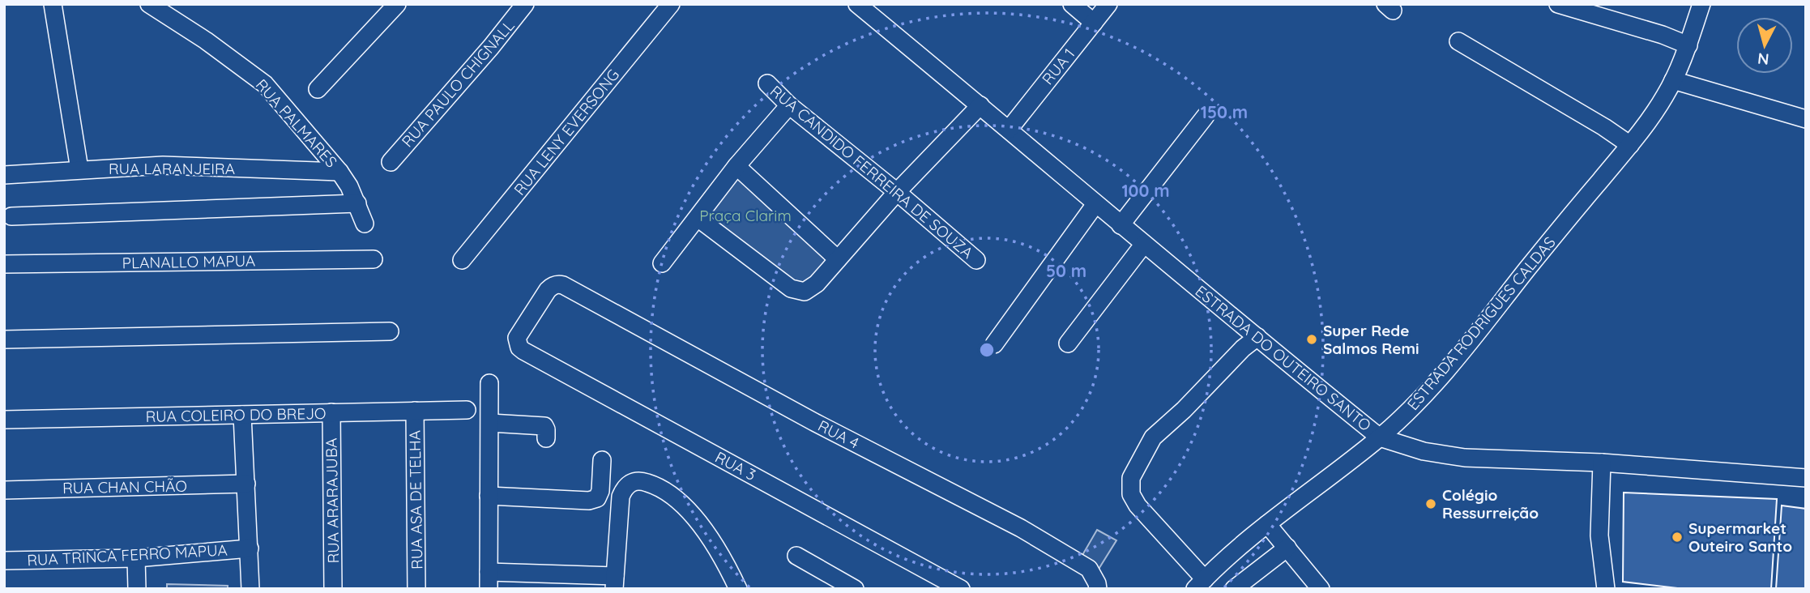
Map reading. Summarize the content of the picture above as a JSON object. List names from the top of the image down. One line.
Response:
{"streets":{"street":["RUA 1","RUA PAULO CHIGNALL","RUA PALMARES","RUA LENY EVERSONG","RUA LARANJEIRA","RUA CANDIDO FERREIRA DE SOUZA","PLANALLO MAPUA","ESTRADA RODRIGUES CALDAS","ESTRADA DO OUTEIRO SANTO","RUA COLEIRO DO BREJO","RUA 4","RUA 3","RUA CHAN CHÃO","RUA ASA DE TELHA","RUA ARARAJUBA","RUA TRINCA FERRO MAPUA"]},"crossings":[["RUA 1","ESTRADA DO OUTEIRO SANTO"],["RUA PALMARES","RUA LARANJEIRA"],["ESTRADA RODRIGUES CALDAS","ESTRADA DO OUTEIRO SANTO"],["RUA COLEIRO DO BREJO","RUA ASA DE TELHA"],["RUA COLEIRO DO BREJO","RUA ARARAJUBA"],["RUA 4","RUA 3"]],"parks":["Praça Clarim"],"places":["Super Rede Salmos Remi","Colégio Ressurreição","Supermarket Outeiro Santo"],"north":"bottom","rings":["150 m","100 m","50 m"]}
